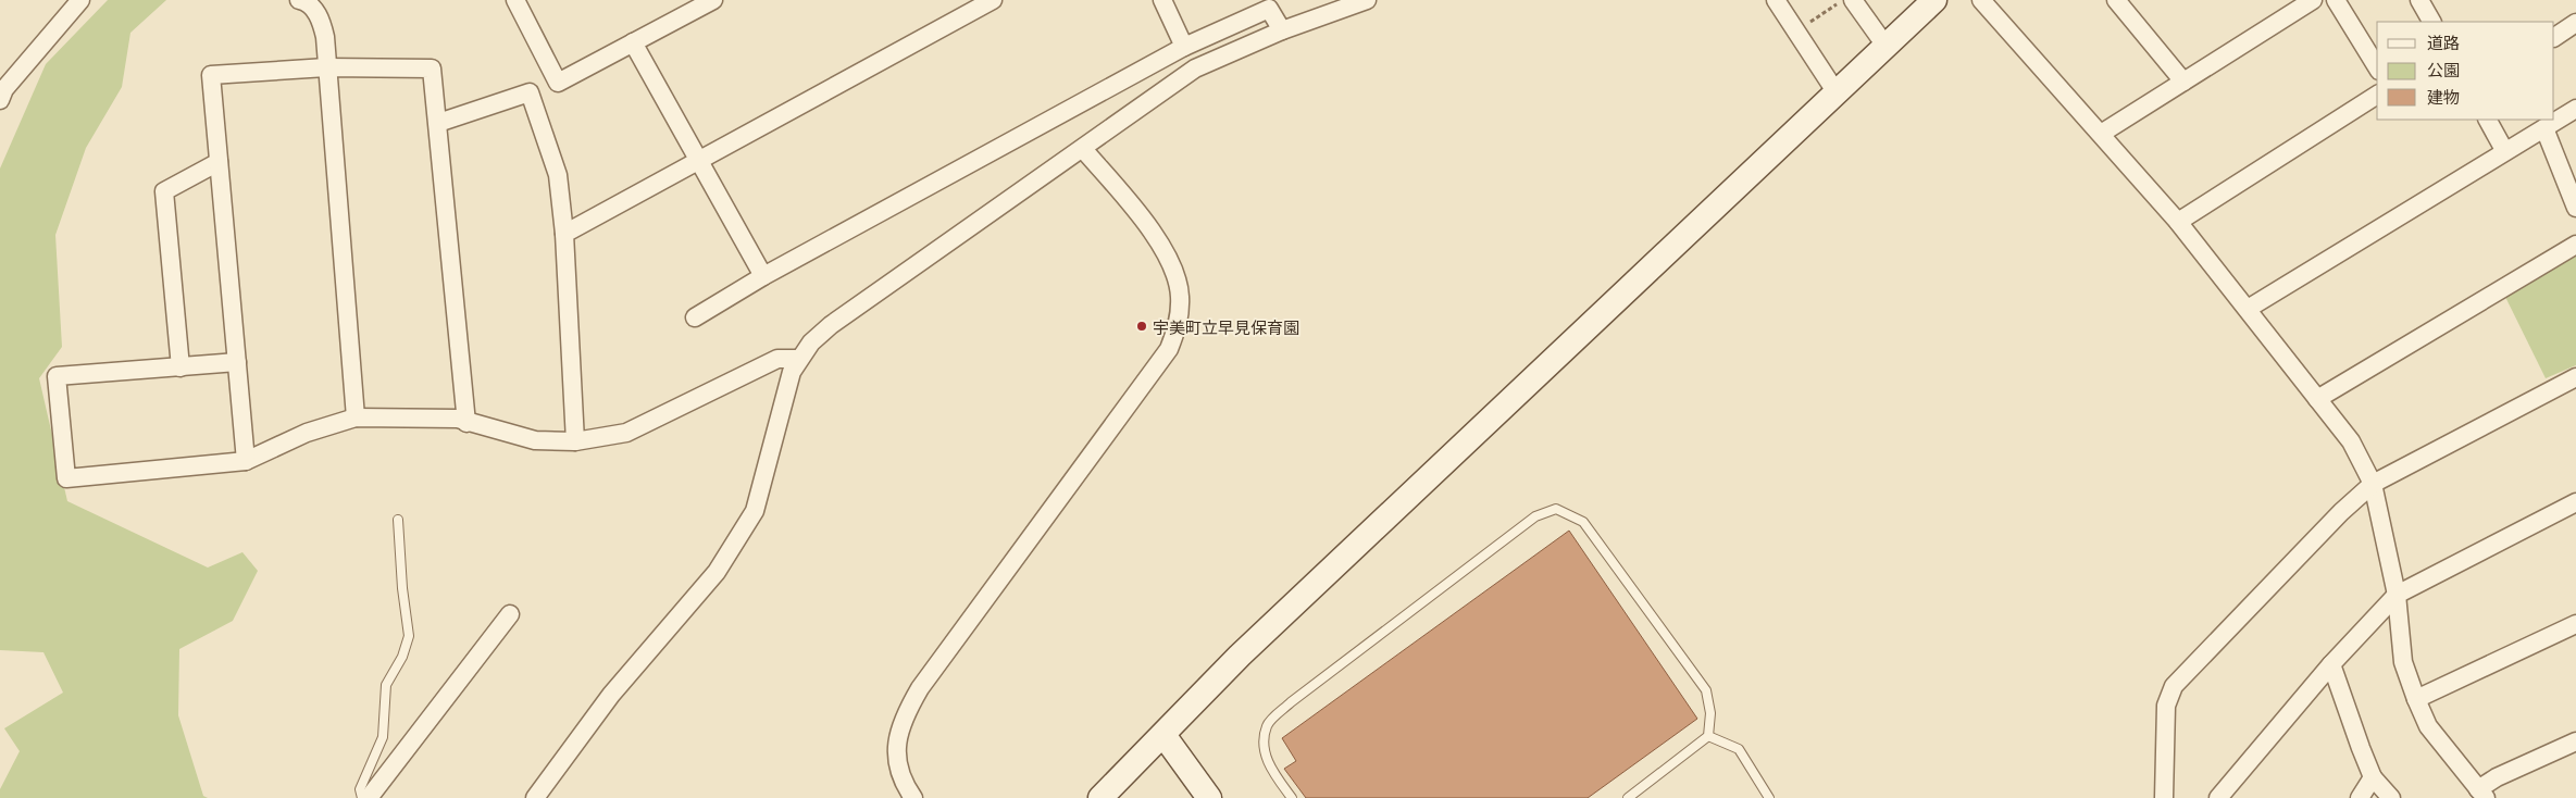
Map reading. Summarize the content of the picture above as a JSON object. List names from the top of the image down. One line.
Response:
{"places":["宇美町立早見保育園"],"legend":["道路","公園","建物"]}
